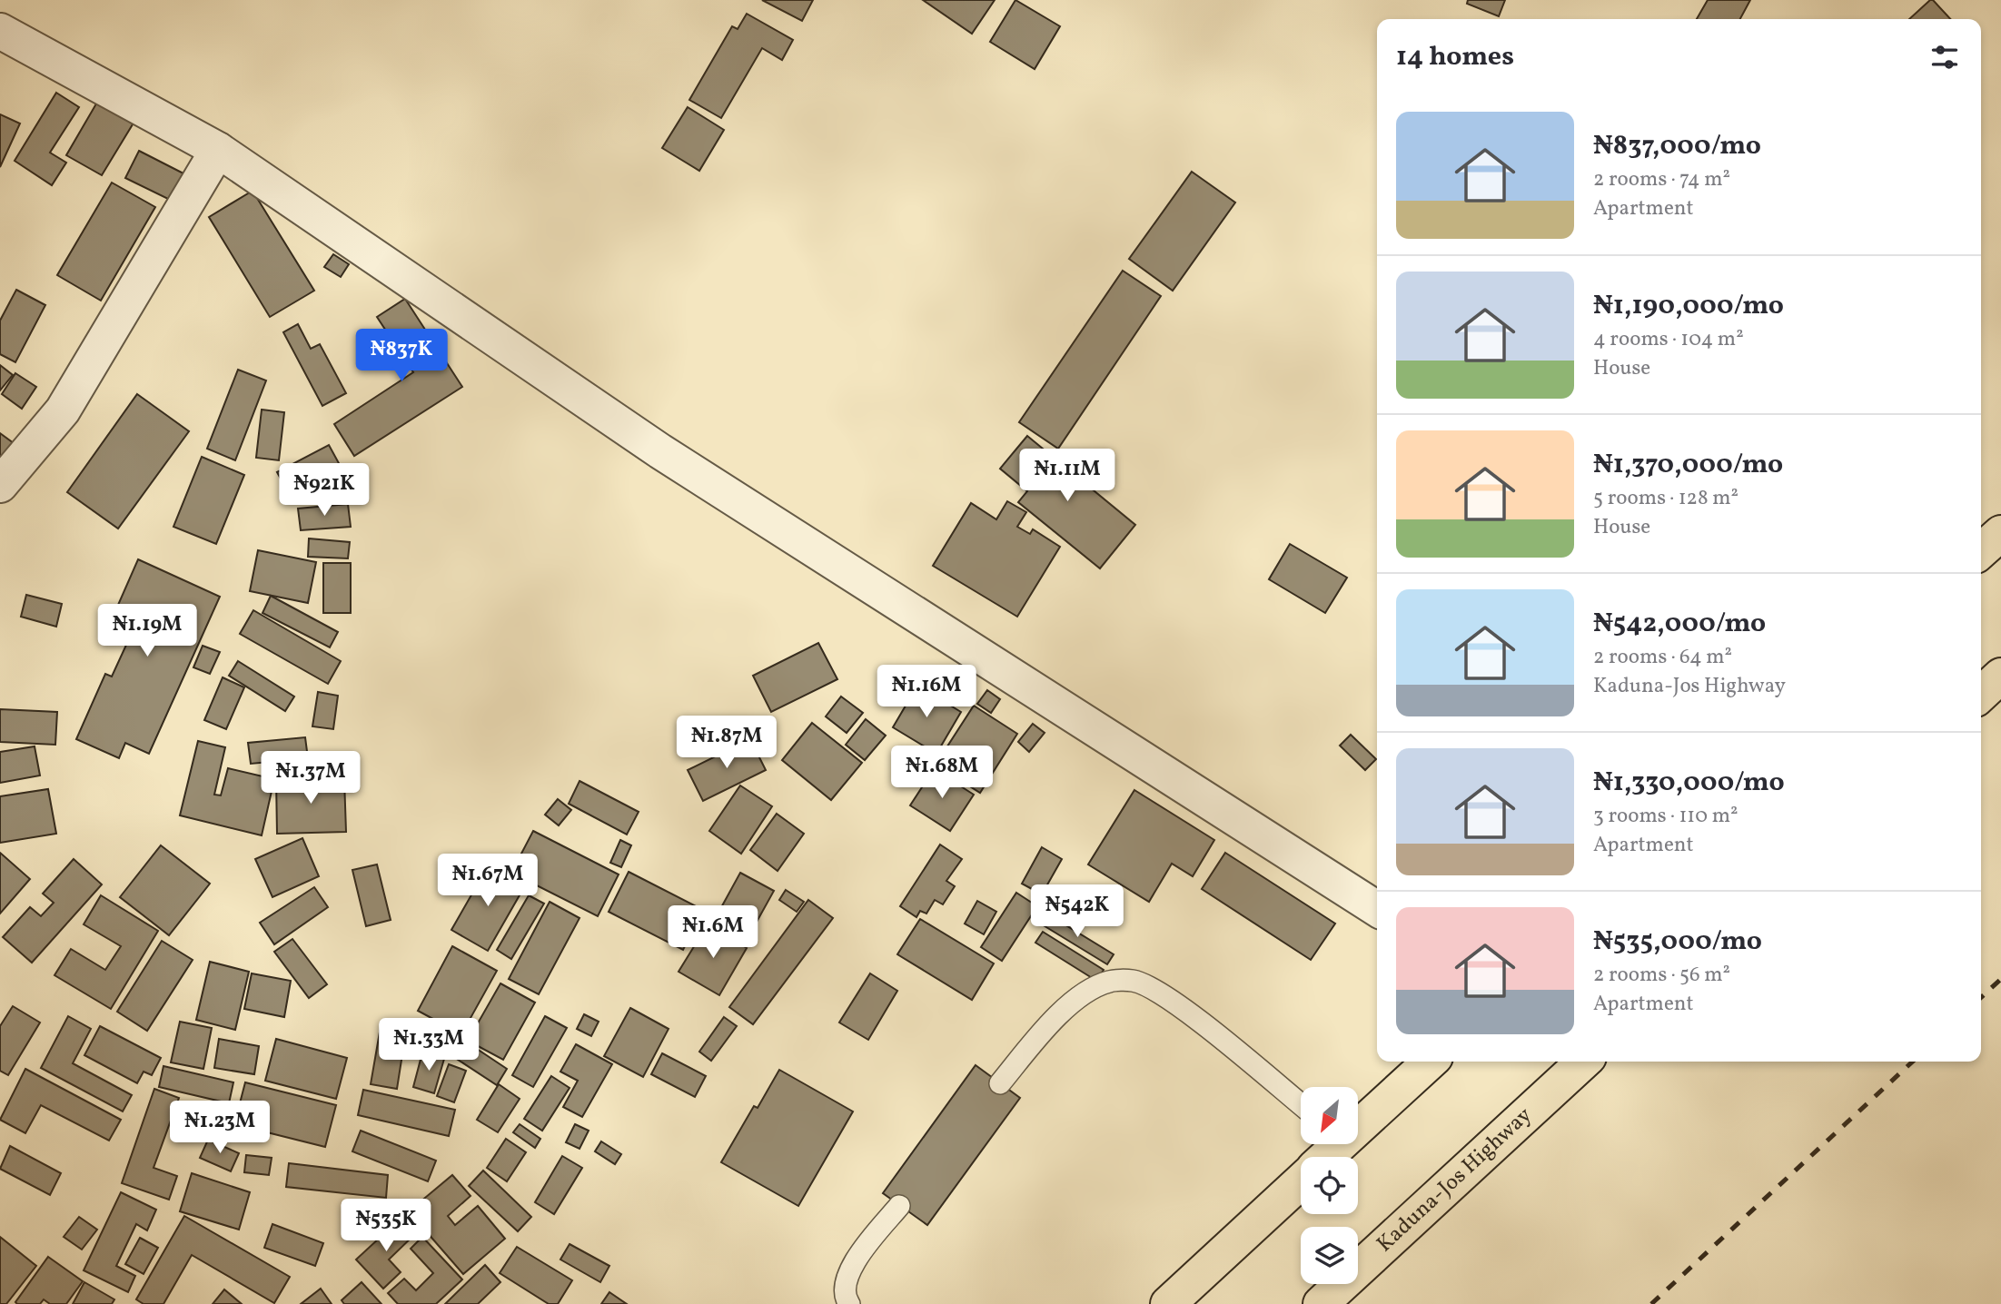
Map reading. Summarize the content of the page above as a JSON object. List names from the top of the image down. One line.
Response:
{"streets":{"highway":["Kaduna-Jos Highway"]},"north":"bottom left","page":{"heading":"14 homes","list":[{"name":"₦837,000/mo","note":"2 rooms · 74 m² · Apartment"},{"name":"₦1,190,000/mo","note":"4 rooms · 104 m² · House"},{"name":"₦1,370,000/mo","note":"5 rooms · 128 m² · House"},{"name":"₦542,000/mo","note":"2 rooms · 64 m² · Kaduna-Jos Highway"},{"name":"₦1,330,000/mo","note":"3 rooms · 110 m² · Apartment"},{"name":"₦535,000/mo","note":"2 rooms · 56 m² · Apartment"}],"price":["₦837K","₦1.11M","₦921K","₦1.19M","₦1.16M","₦1.87M","₦1.68M","₦1.37M","₦1.67M","₦542K","₦1.6M","₦1.33M","₦1.23M","₦535K"]}}
